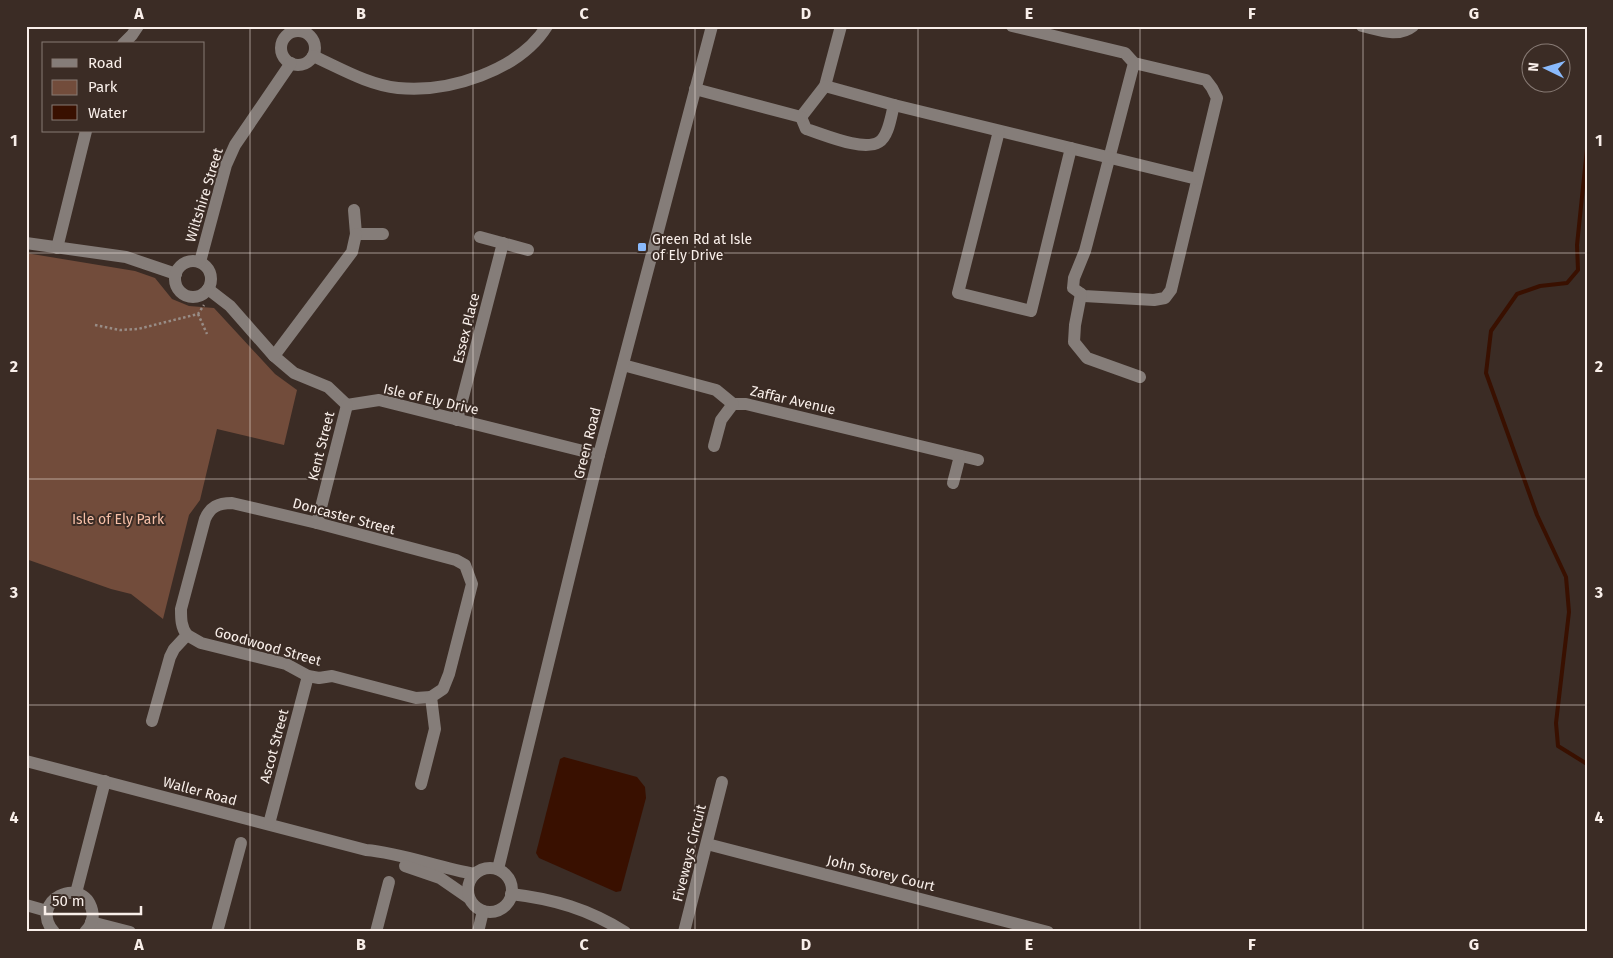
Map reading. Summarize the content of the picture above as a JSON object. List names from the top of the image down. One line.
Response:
{"streets":{"street":["Wiltshire Street","Essex Place","Isle of Ely Drive","Zaffar Avenue","Green Road","Kent Street","Doncaster Street","Goodwood Street","Ascot Street","Waller Road","Fiveways Circuit","John Storey Court"]},"crossings":[["Essex Place","Isle of Ely Drive"],["Isle of Ely Drive","Green Road"],["Isle of Ely Drive","Kent Street"],["Zaffar Avenue","Green Road"],["Green Road","Waller Road"],["Kent Street","Doncaster Street"],["Doncaster Street","Goodwood Street"],["Goodwood Street","Ascot Street"],["Ascot Street","Waller Road"],["Fiveways Circuit","John Storey Court"]],"parks":["Isle of Ely Park"],"places":{"transit":["Green Rd at Isle of Ely Drive"]},"legend":["Road","Park","Water"],"scale_bar":"50 m","north":"left","grid":{"columns":["A","B","C","D","E","F","G"],"rows":["1","2","3","4"]}}
